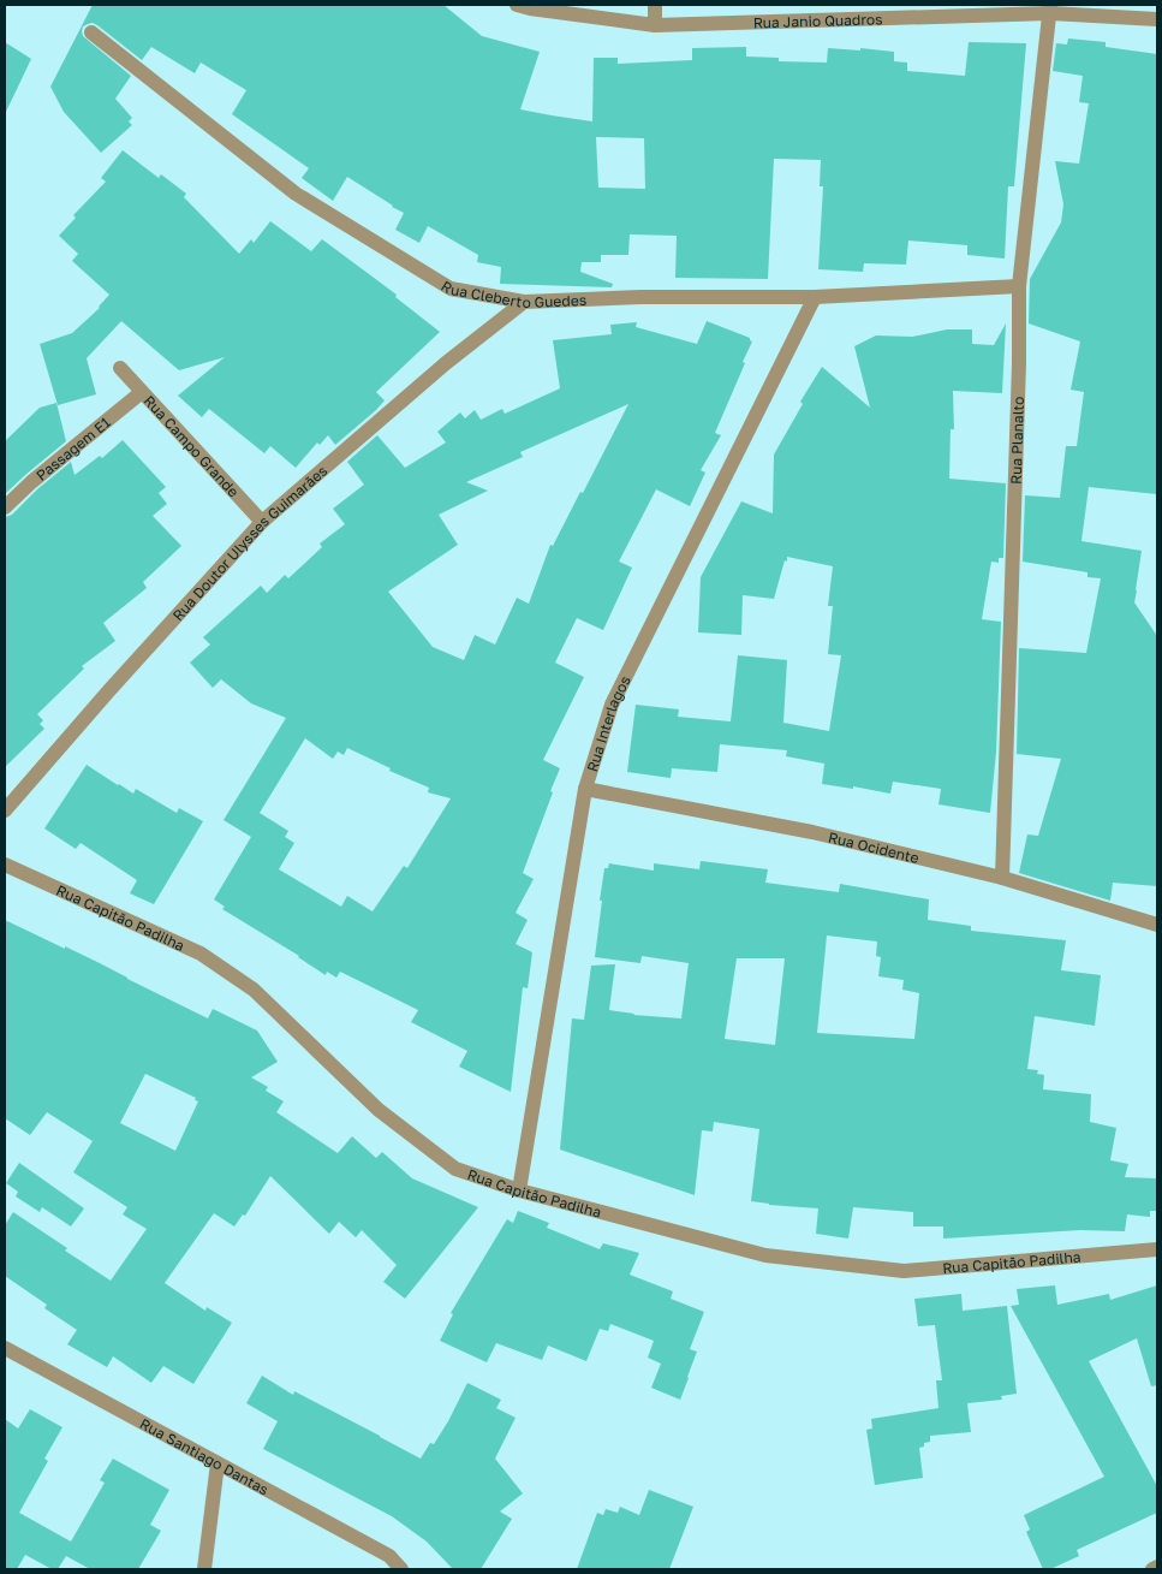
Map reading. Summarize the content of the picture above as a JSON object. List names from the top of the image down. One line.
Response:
{"streets":{"street":["Rua Janio Quadros","Rua Cleberto Guedes","Rua Planalto","Rua Campo Grande","Passagem E1","Rua Doutor Ulysses Guimarães","Rua Interlagos","Rua Ocidente","Rua Capitão Padilha","Rua Santiago Dantas"]},"crossings":[["Rua Janio Quadros","Rua Planalto"],["Rua Cleberto Guedes","Rua Planalto"],["Rua Cleberto Guedes","Rua Doutor Ulysses Guimarães"],["Rua Cleberto Guedes","Rua Interlagos"],["Rua Planalto","Rua Ocidente"],["Rua Campo Grande","Passagem E1"],["Rua Campo Grande","Rua Doutor Ulysses Guimarães"],["Rua Interlagos","Rua Ocidente"],["Rua Interlagos","Rua Capitão Padilha"]]}
